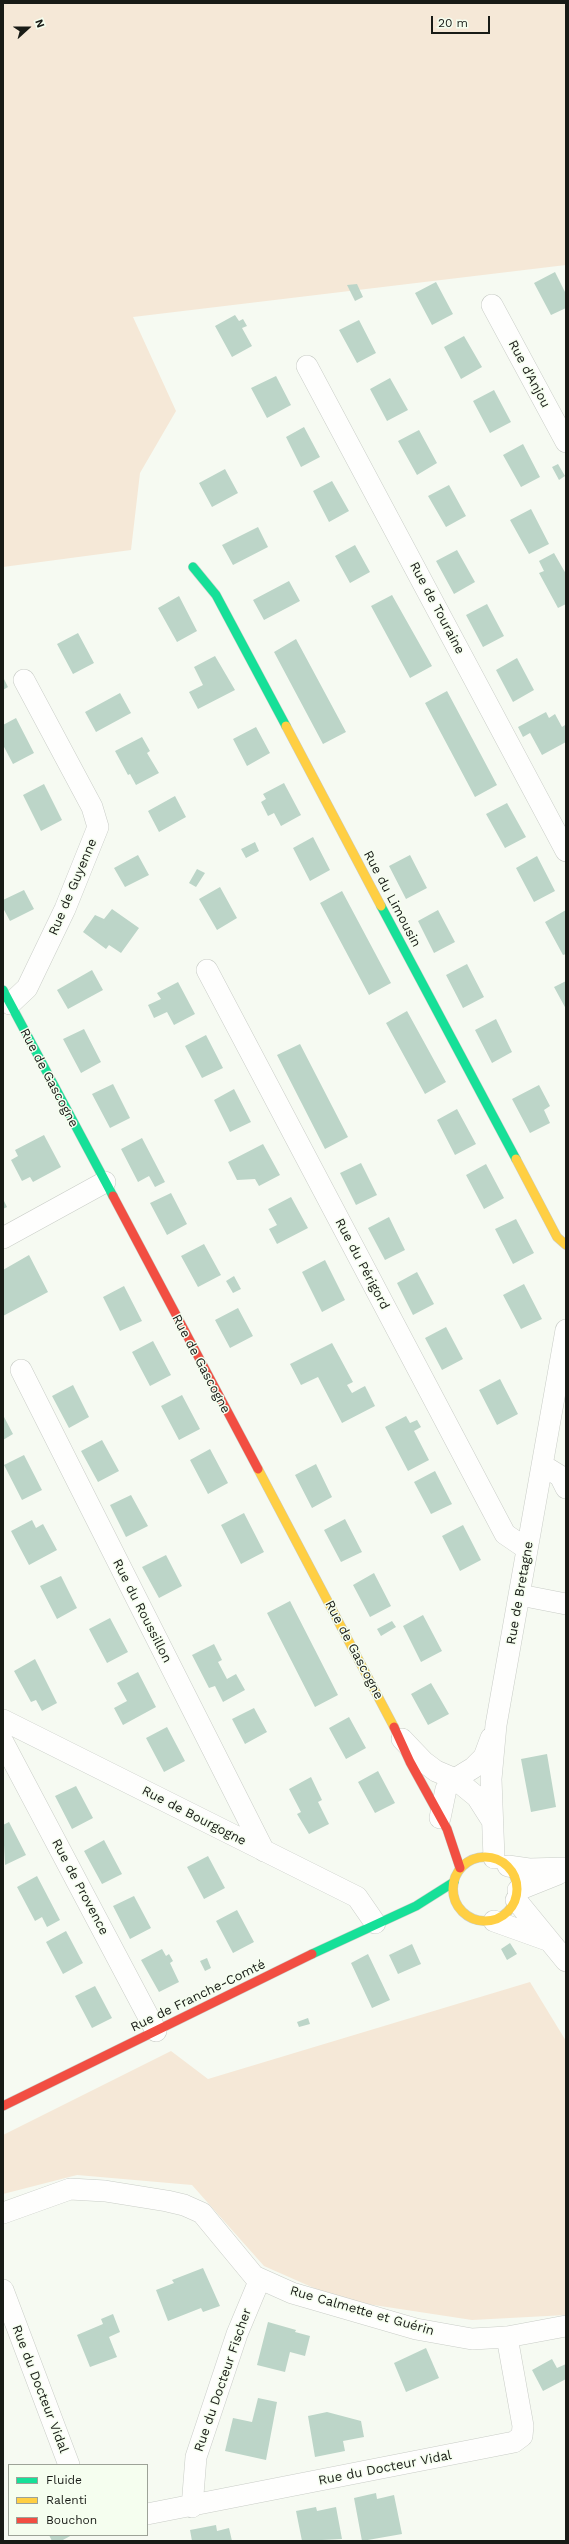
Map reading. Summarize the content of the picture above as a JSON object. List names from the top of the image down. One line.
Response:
{"streets":{"street":["Rue d'Anjou","Rue de Touraine","Rue de Guyenne","Rue du Limousin","Rue de Gascogne","Rue du Périgord","Rue de Bretagne","Rue du Roussillon","Rue de Bourgogne","Rue de Provence","Rue de Franche-Comté","Rue Calmette et Guérin","Rue du Docteur Fischer","Rue du Docteur Vidal"]},"crossings":[["Rue de Guyenne","Rue de Gascogne"],["Rue de Gascogne","Rue de Bretagne"],["Rue de Gascogne","Rue de Franche-Comté"],["Rue du Périgord","Rue de Bretagne"],["Rue de Bretagne","Rue de Franche-Comté"],["Rue du Roussillon","Rue de Bourgogne"],["Rue de Bourgogne","Rue de Franche-Comté"],["Rue de Provence","Rue de Franche-Comté"],["Rue Calmette et Guérin","Rue du Docteur Fischer"],["Rue Calmette et Guérin","Rue du Docteur Vidal"],["Rue du Docteur Fischer","Rue du Docteur Vidal"]],"legend":["Fluide","Ralenti","Bouchon"],"scale_bar":"20 m","north":"right"}
